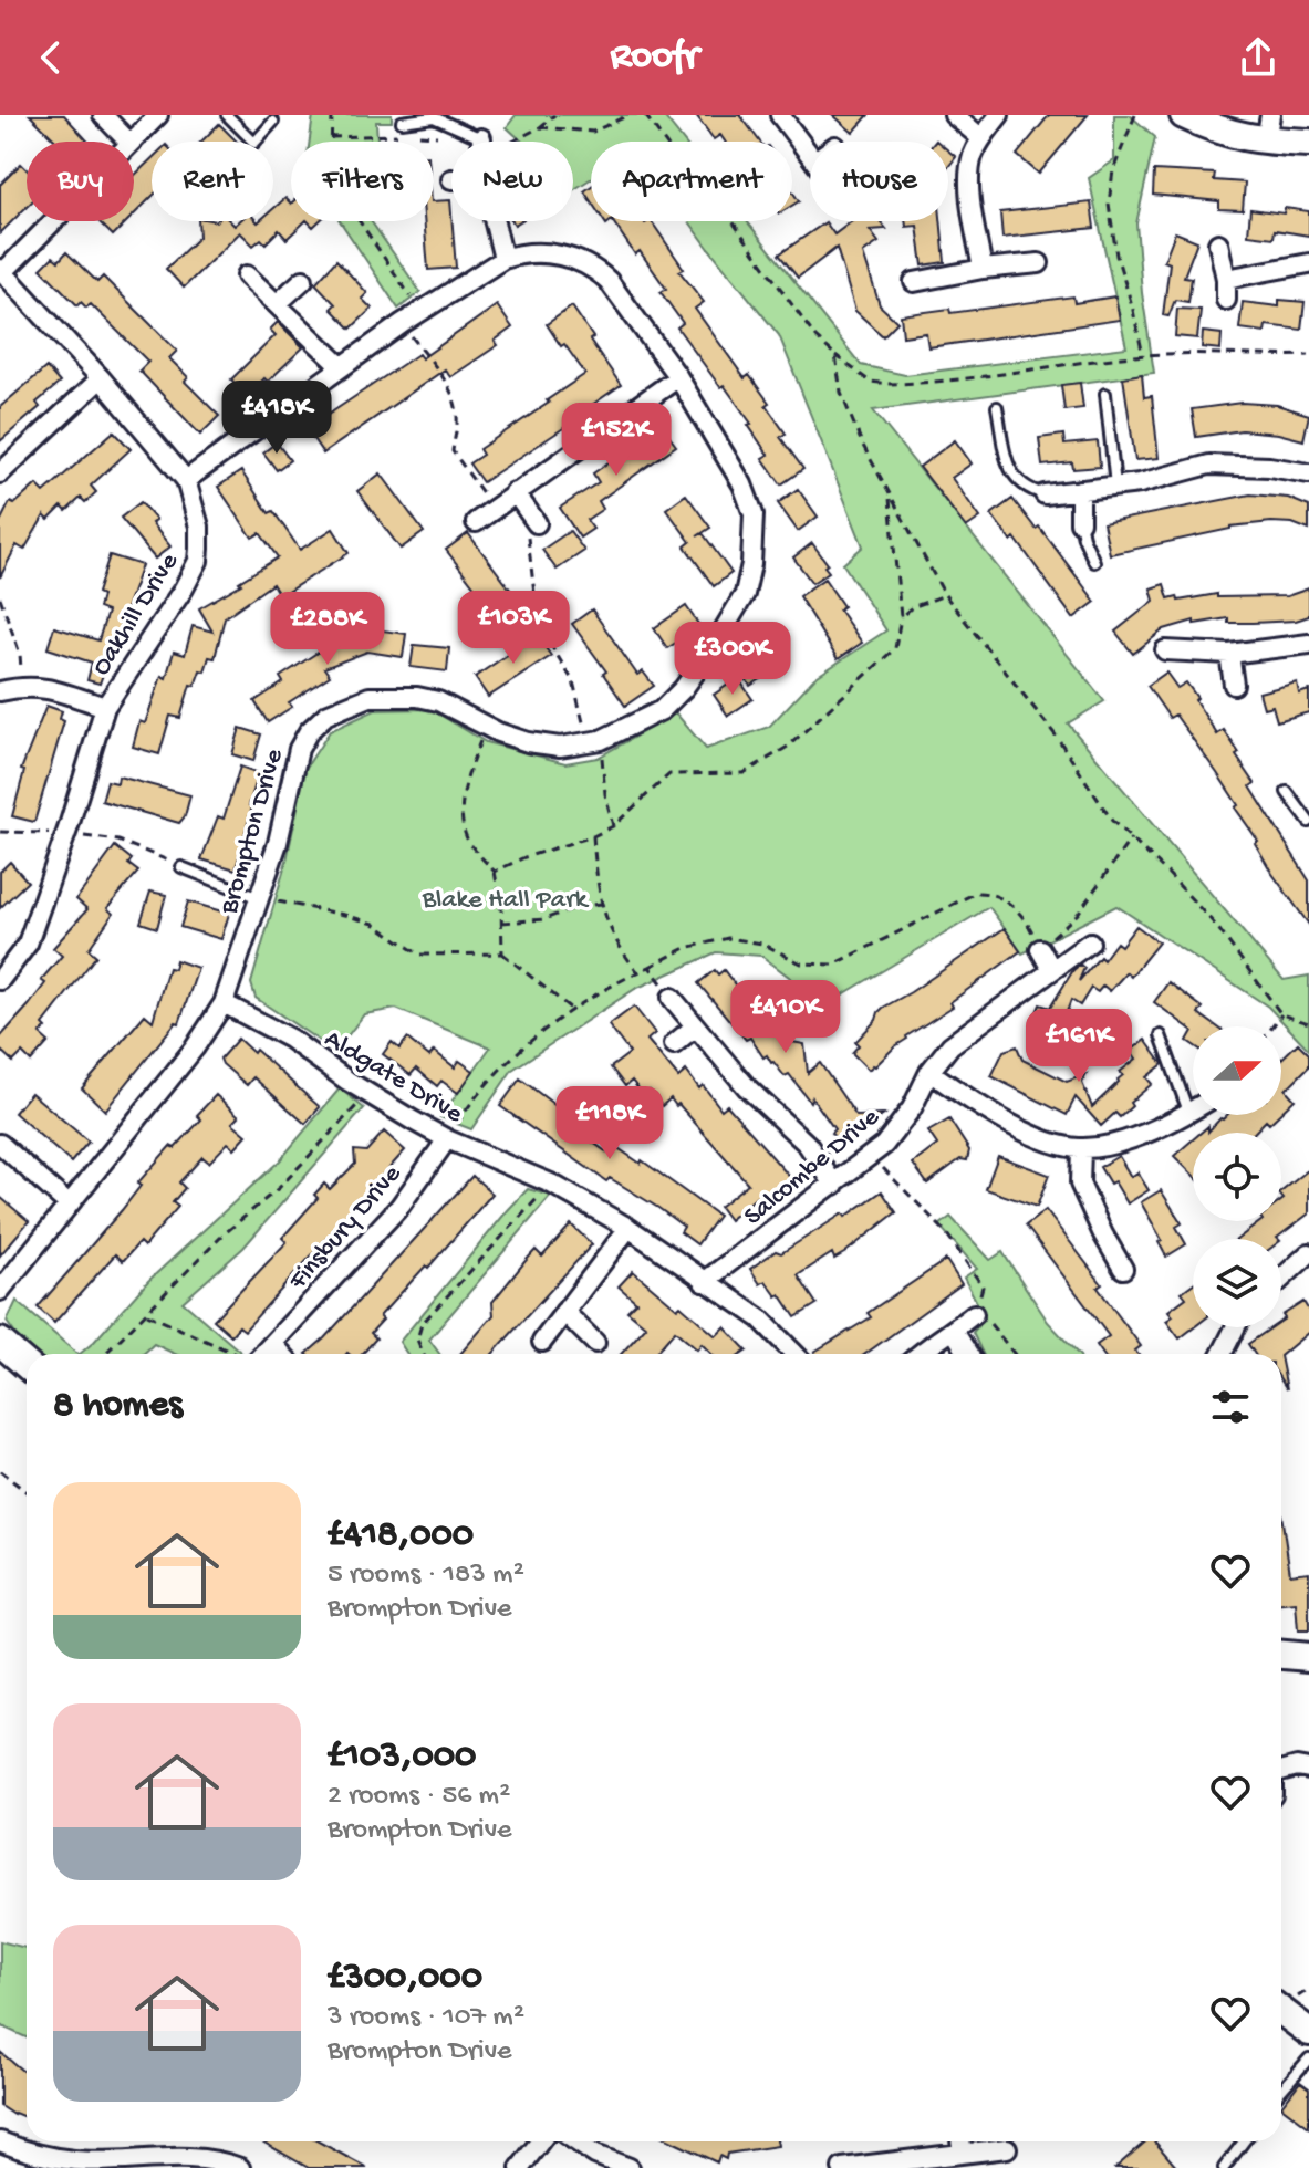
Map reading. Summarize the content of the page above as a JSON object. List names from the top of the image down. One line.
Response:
{"streets":{"street":["Oakhill Drive","Brompton Drive","Aldgate Drive","Salcombe Drive","Finsbury Drive"]},"crossings":[["Oakhill Drive","Brompton Drive"],["Brompton Drive","Aldgate Drive"],["Aldgate Drive","Salcombe Drive"],["Aldgate Drive","Finsbury Drive"]],"parks":["Blake Hall Park"],"north":"right","page":{"header":"Roofr","chip":["Buy","Rent","Filters","New","Apartment","House"],"price":["£418K","£152K","£103K","£288K","£300K","£410K","£161K","£118K"],"heading":"8 homes","list":[{"name":"£418,000","note":"5 rooms · 183 m² · Brompton Drive"},{"name":"£103,000","note":"2 rooms · 56 m² · Brompton Drive"},{"name":"£300,000","note":"3 rooms · 107 m² · Brompton Drive"}]}}
